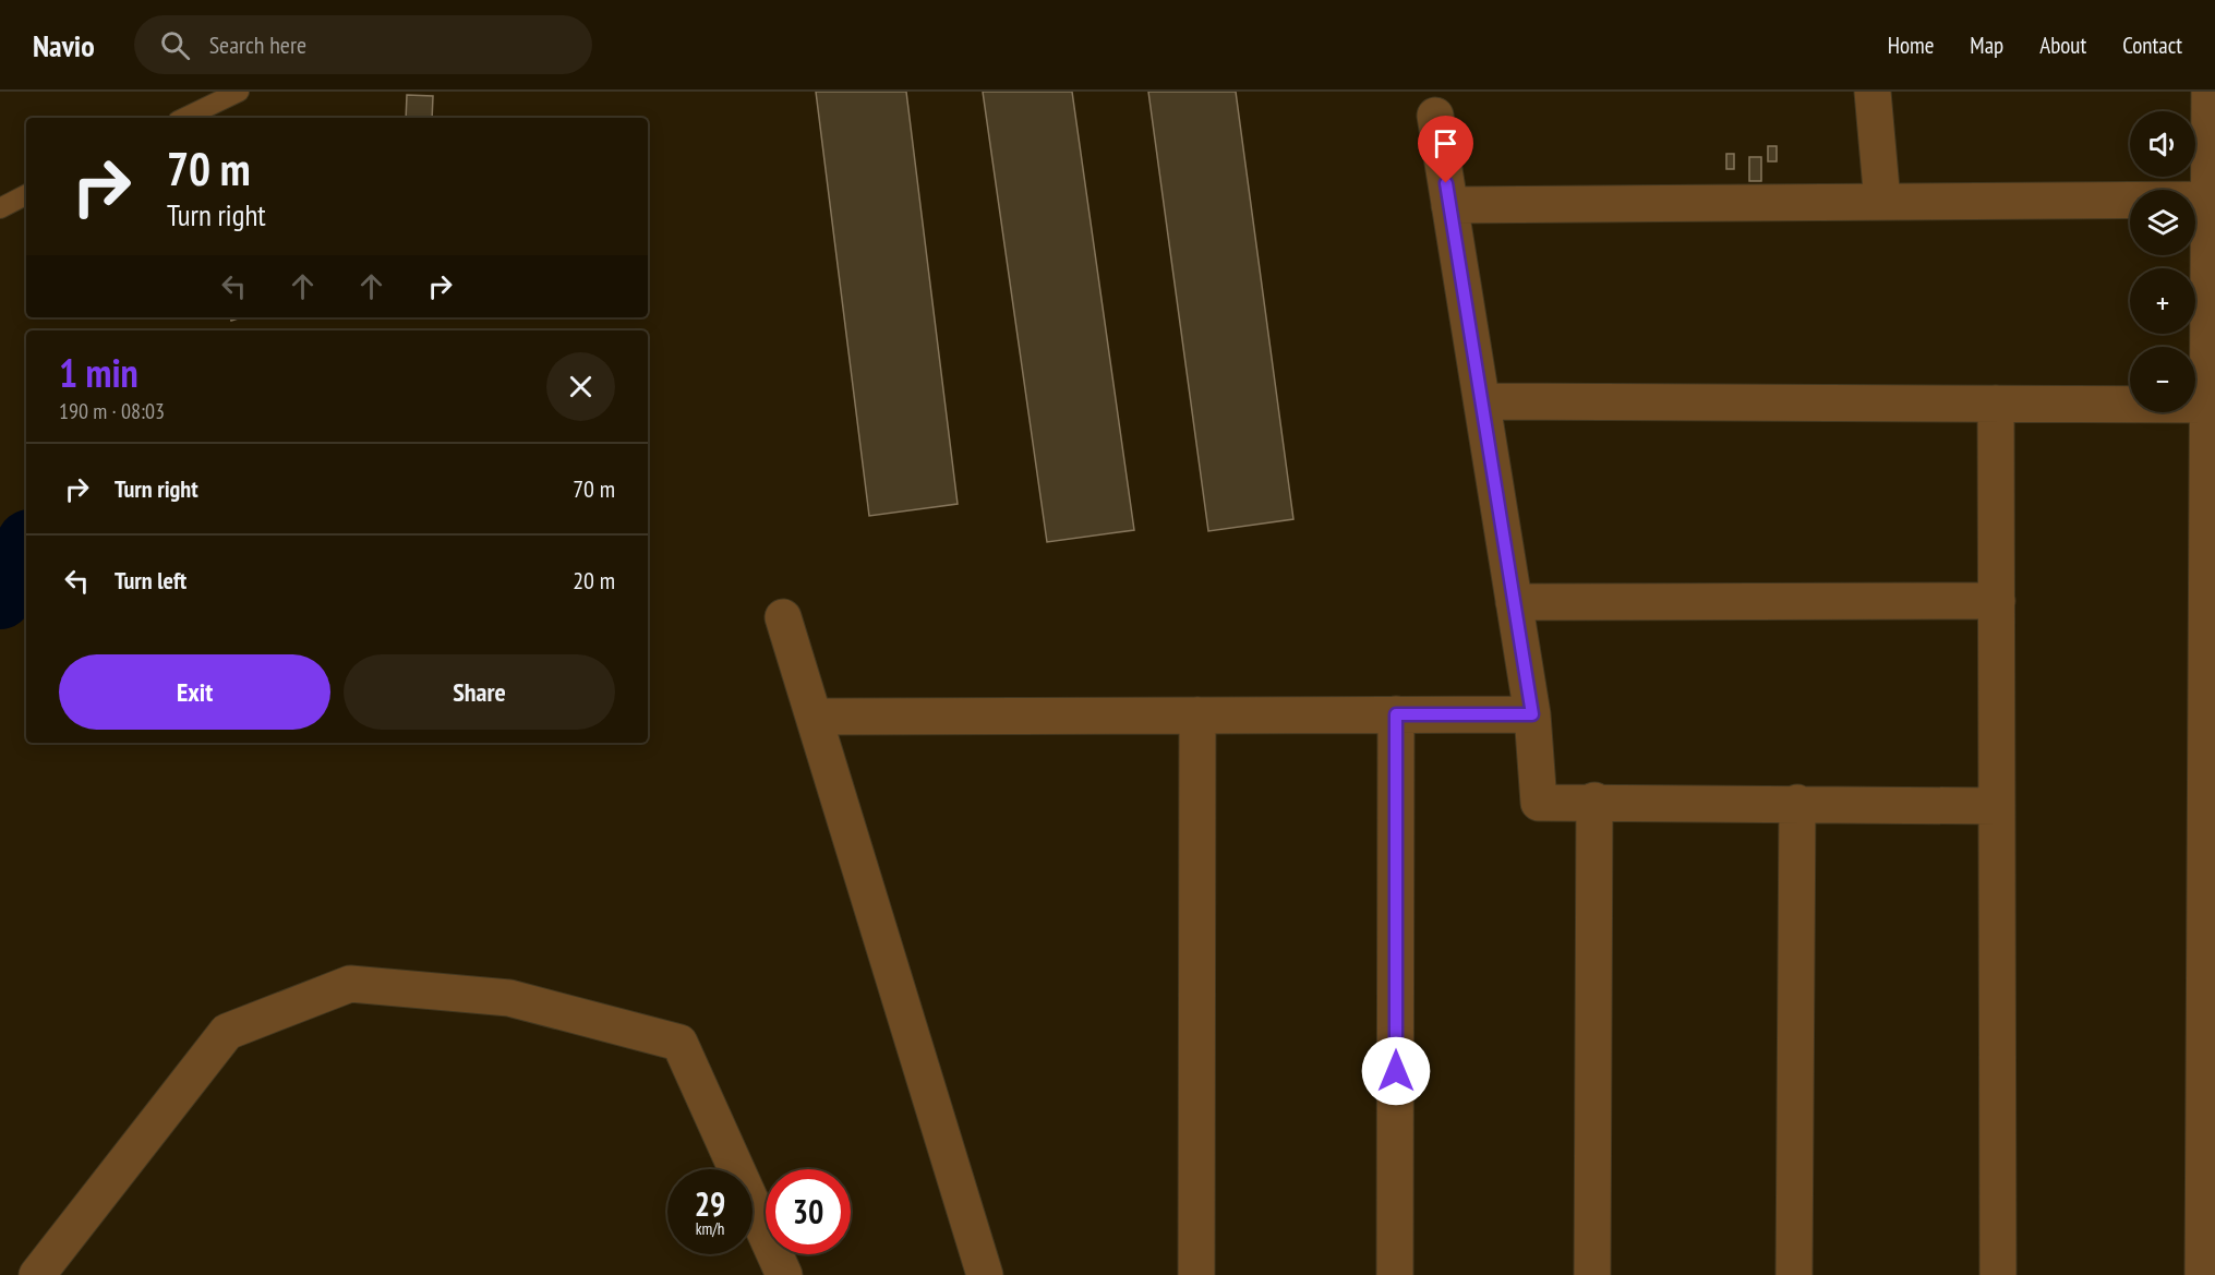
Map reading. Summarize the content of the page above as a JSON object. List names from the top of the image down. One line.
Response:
{"page":{"header":"Navio","search":"Search here","nav":["Home","Map","About","Contact"],"map_buttons":["+","−"],"turn":["70 m","Turn right"],"heading":["1 min","190 m · 08:03"],"list":[{"name":"Turn right","value":"70 m"},{"name":"Turn left","value":"20 m"}],"buttons":["Exit","Share"],"speed":"29 km/h","limit":"30"}}
